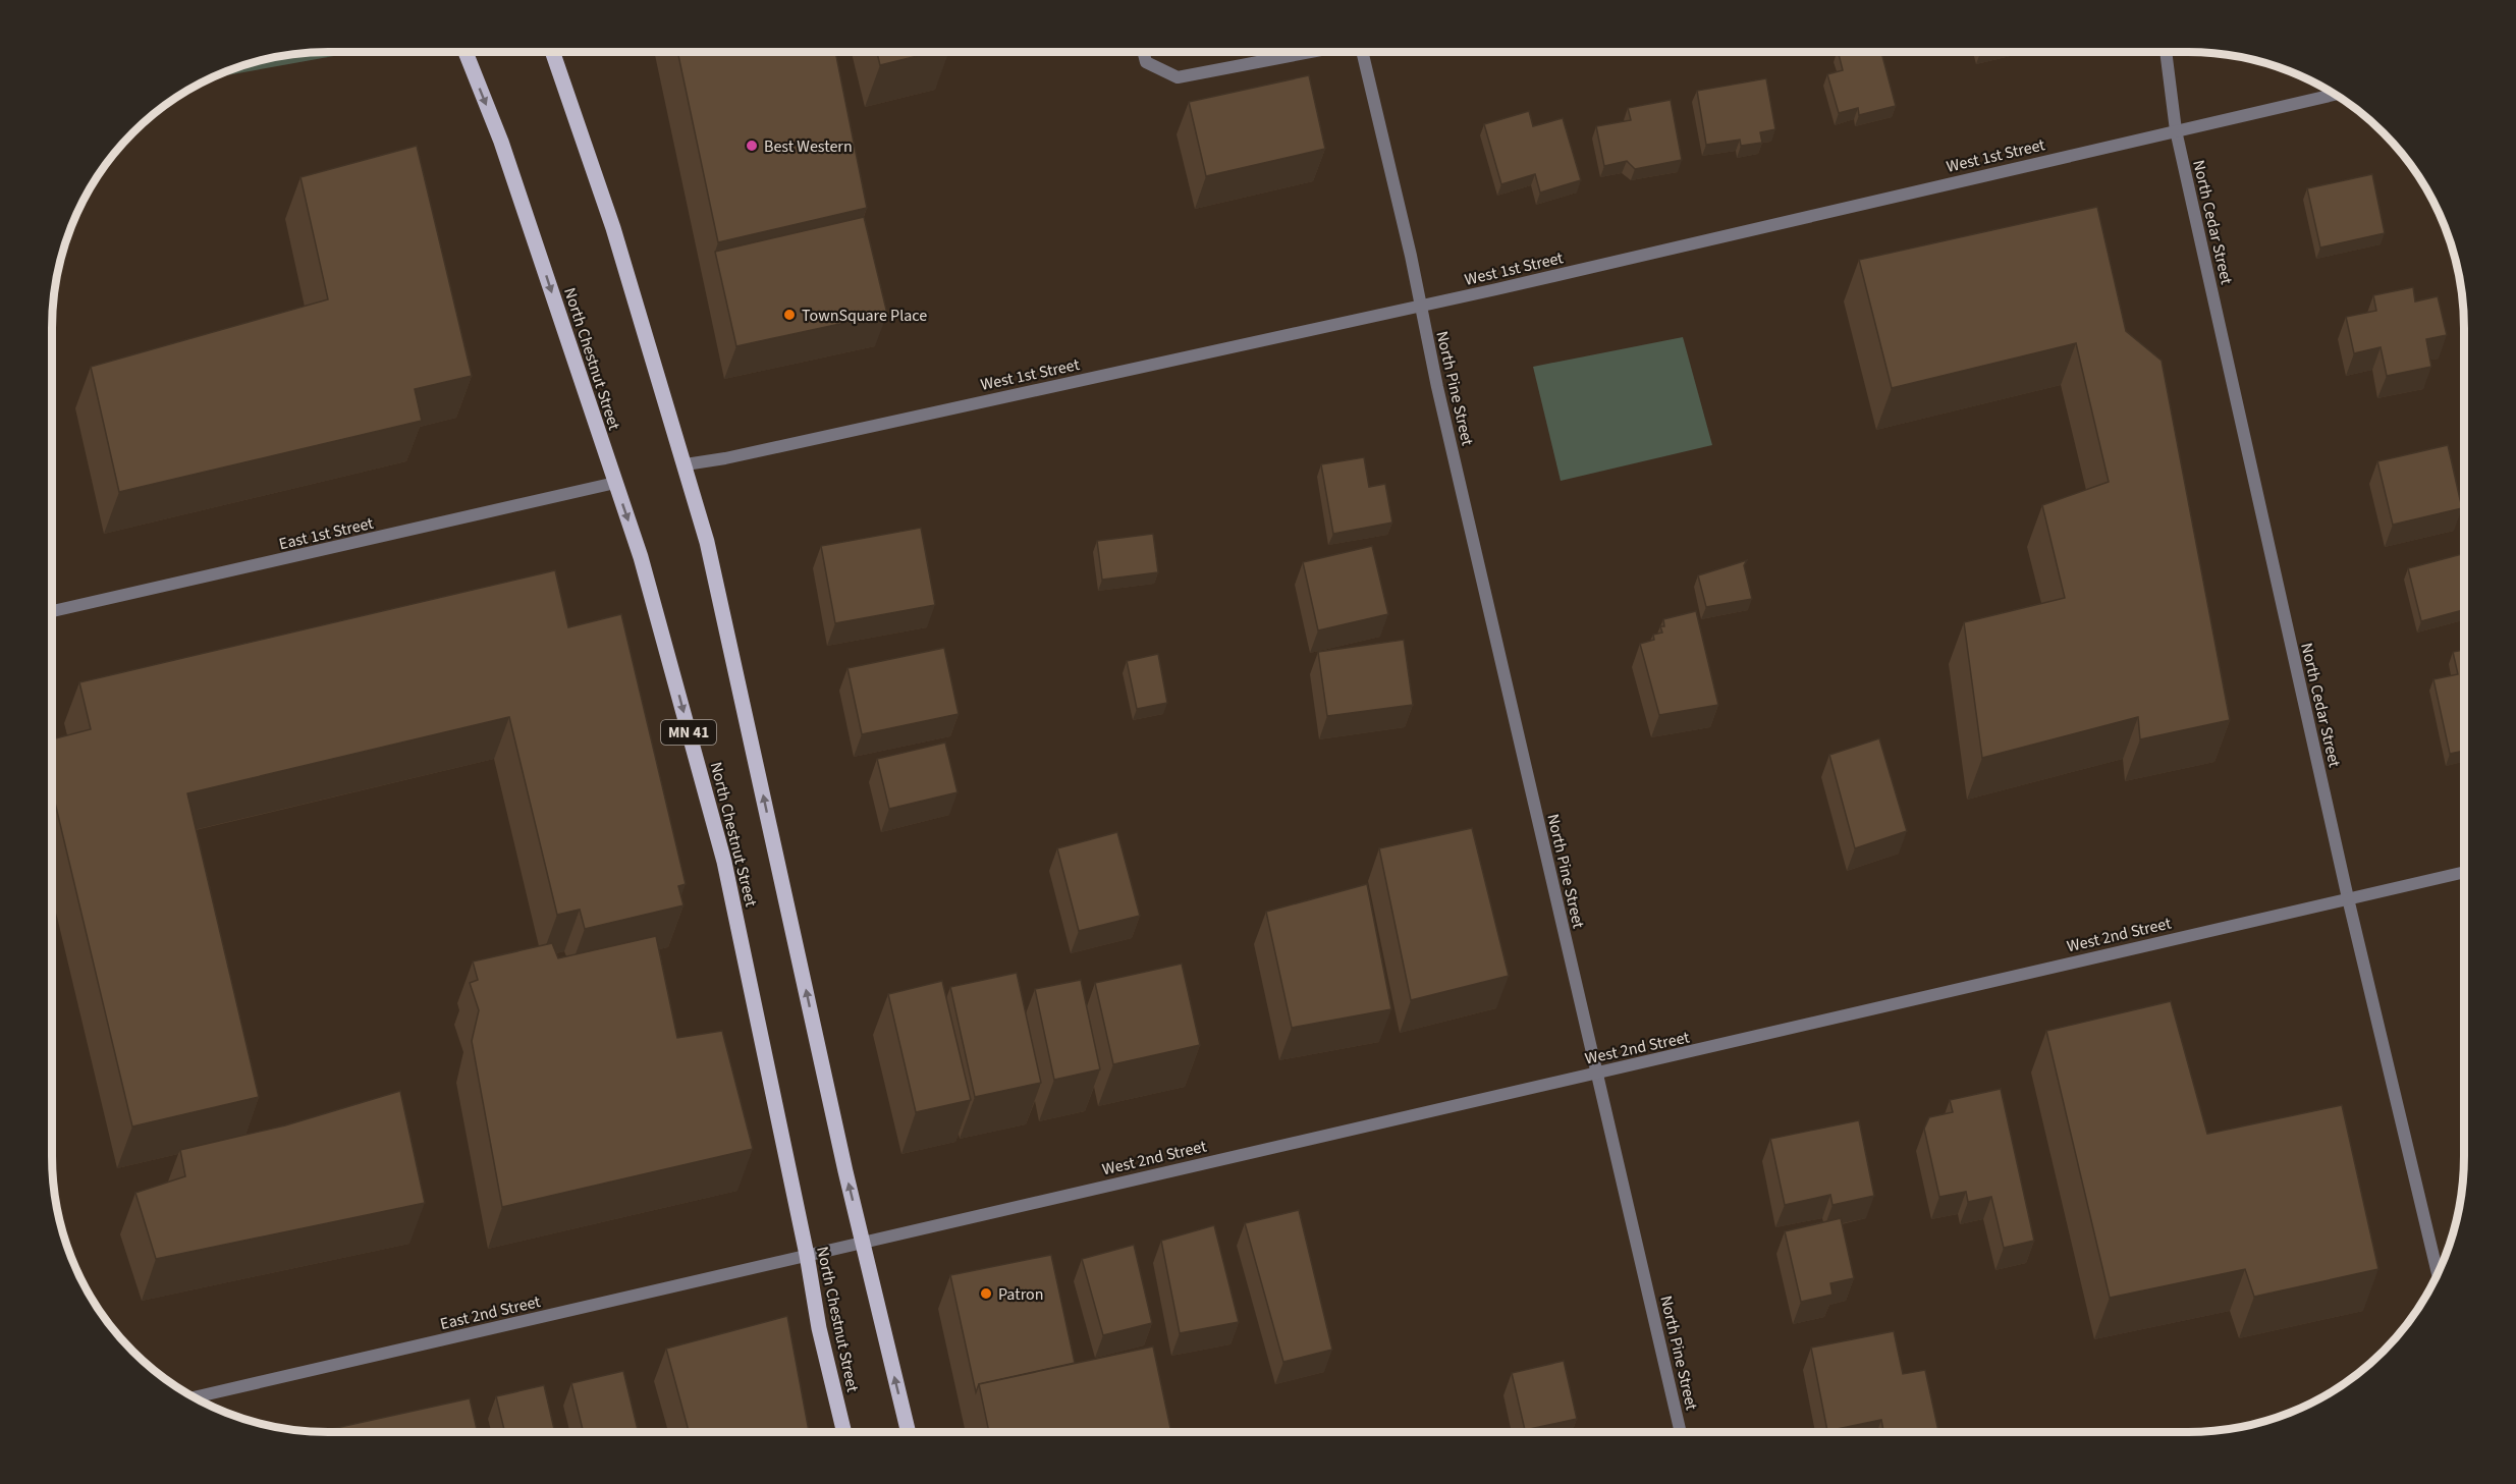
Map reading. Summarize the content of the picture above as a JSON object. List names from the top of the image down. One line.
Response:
{"streets":{"main road":["North Chestnut Street","MN 41"],"street":["West 1st Street","North Cedar Street","North Pine Street","East 1st Street","West 2nd Street","East 2nd Street"]},"crossings":[["West 1st Street","North Cedar Street"],["West 1st Street","North Chestnut Street"],["West 1st Street","North Pine Street"],["North Cedar Street","West 2nd Street"],["North Chestnut Street","East 1st Street"],["North Chestnut Street","West 2nd Street"],["North Chestnut Street","East 2nd Street"],["North Pine Street","West 2nd Street"],["West 2nd Street","East 2nd Street"]],"places":["Best Western","TownSquare Place","Patron"]}
